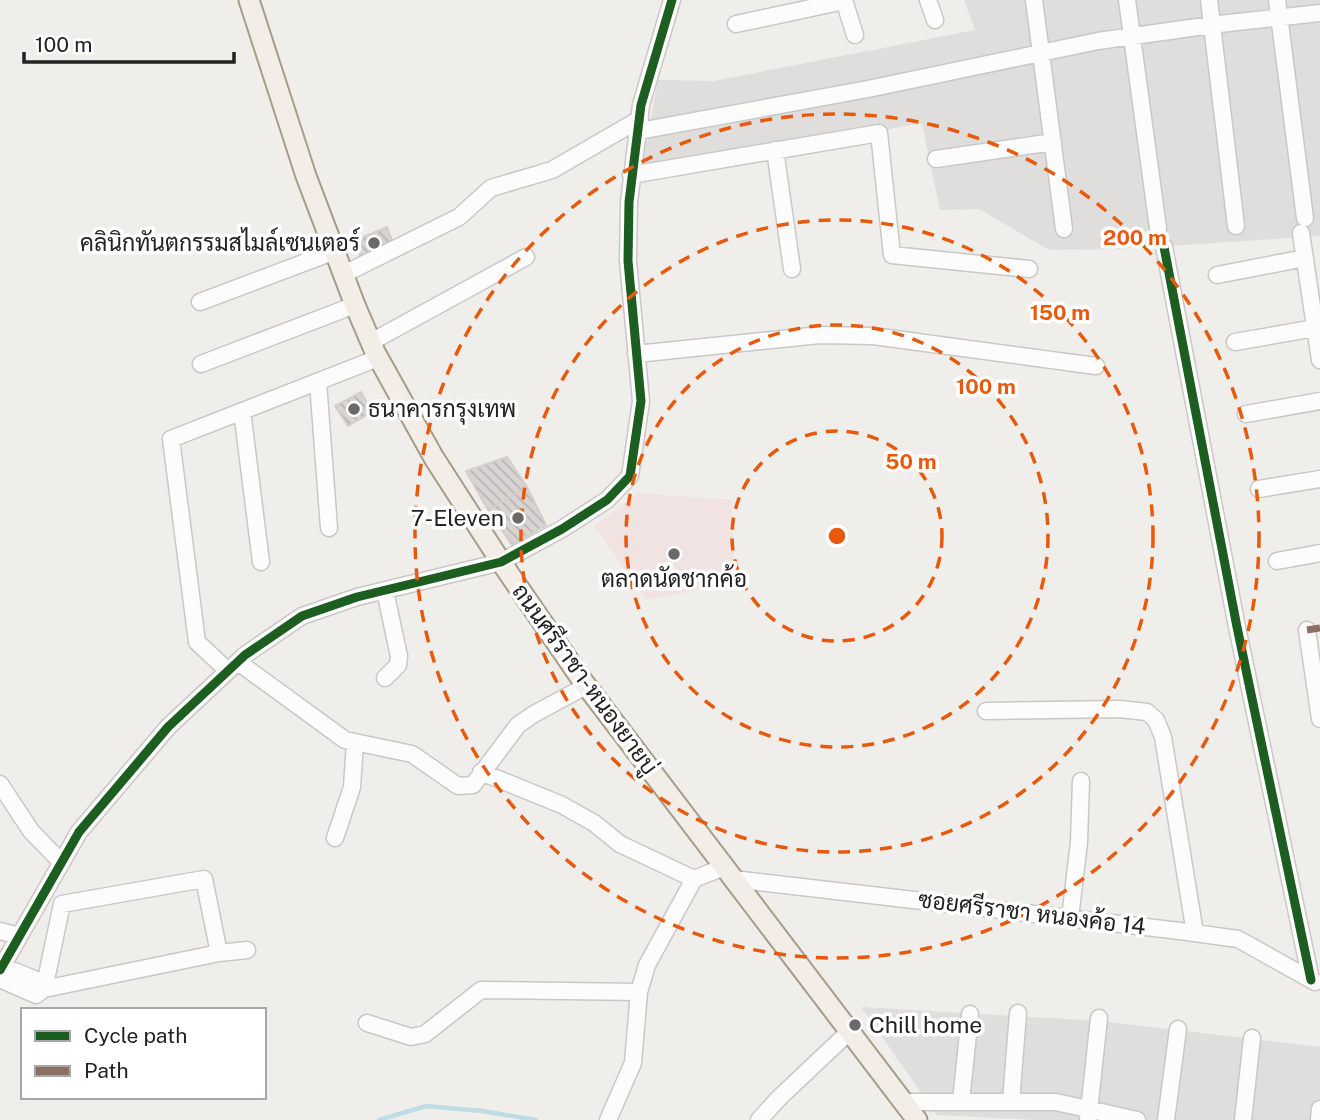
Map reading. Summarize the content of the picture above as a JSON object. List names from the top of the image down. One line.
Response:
{"streets":{"main road":["ถนนศรีราชา-หนองยายบู่"],"street":["ซอยศรีราชา หนองค้อ 14"]},"crossings":[["ถนนศรีราชา-หนองยายบู่","ซอยศรีราชา หนองค้อ 14"]],"places":["คลินิกทันตกรรมสไมล์เซนเตอร์","ธนาคารกรุงเทพ","7-Eleven","ตลาดนัดชากค้อ","Chill home"],"legend":["Cycle path","Path"],"scale_bar":"100 m","rings":["200 m","150 m","100 m","50 m"]}
